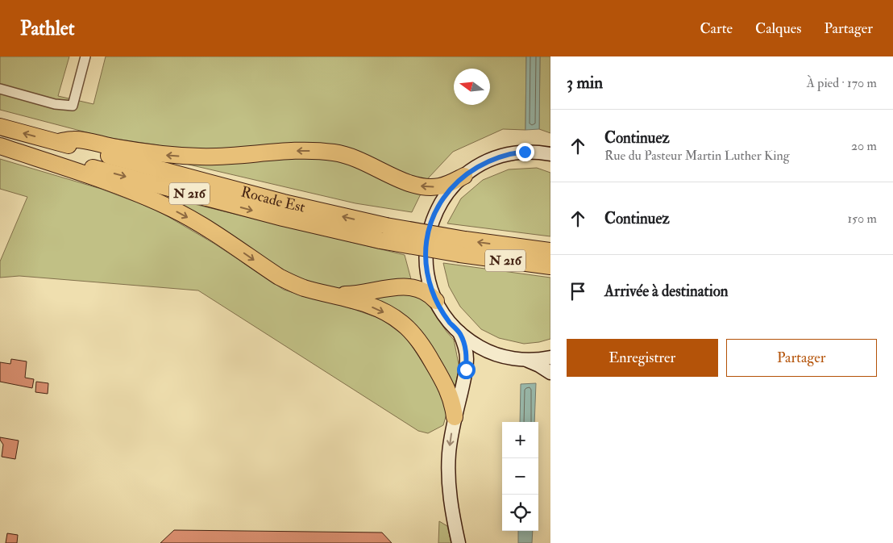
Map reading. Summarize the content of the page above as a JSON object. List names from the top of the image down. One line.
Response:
{"streets":{"highway":["N 216","Rocade Est"]},"north":"left","page":{"header":"Pathlet","nav":["Carte","Calques","Partager"],"heading":["3 min","À pied · 170 m"],"list":[["Continuez","Rue du Pasteur Martin Luther King","20 m"],["Continuez","150 m"],"Arrivée à destination"],"buttons":["Enregistrer","Partager"],"map_buttons":["+","−"]}}
